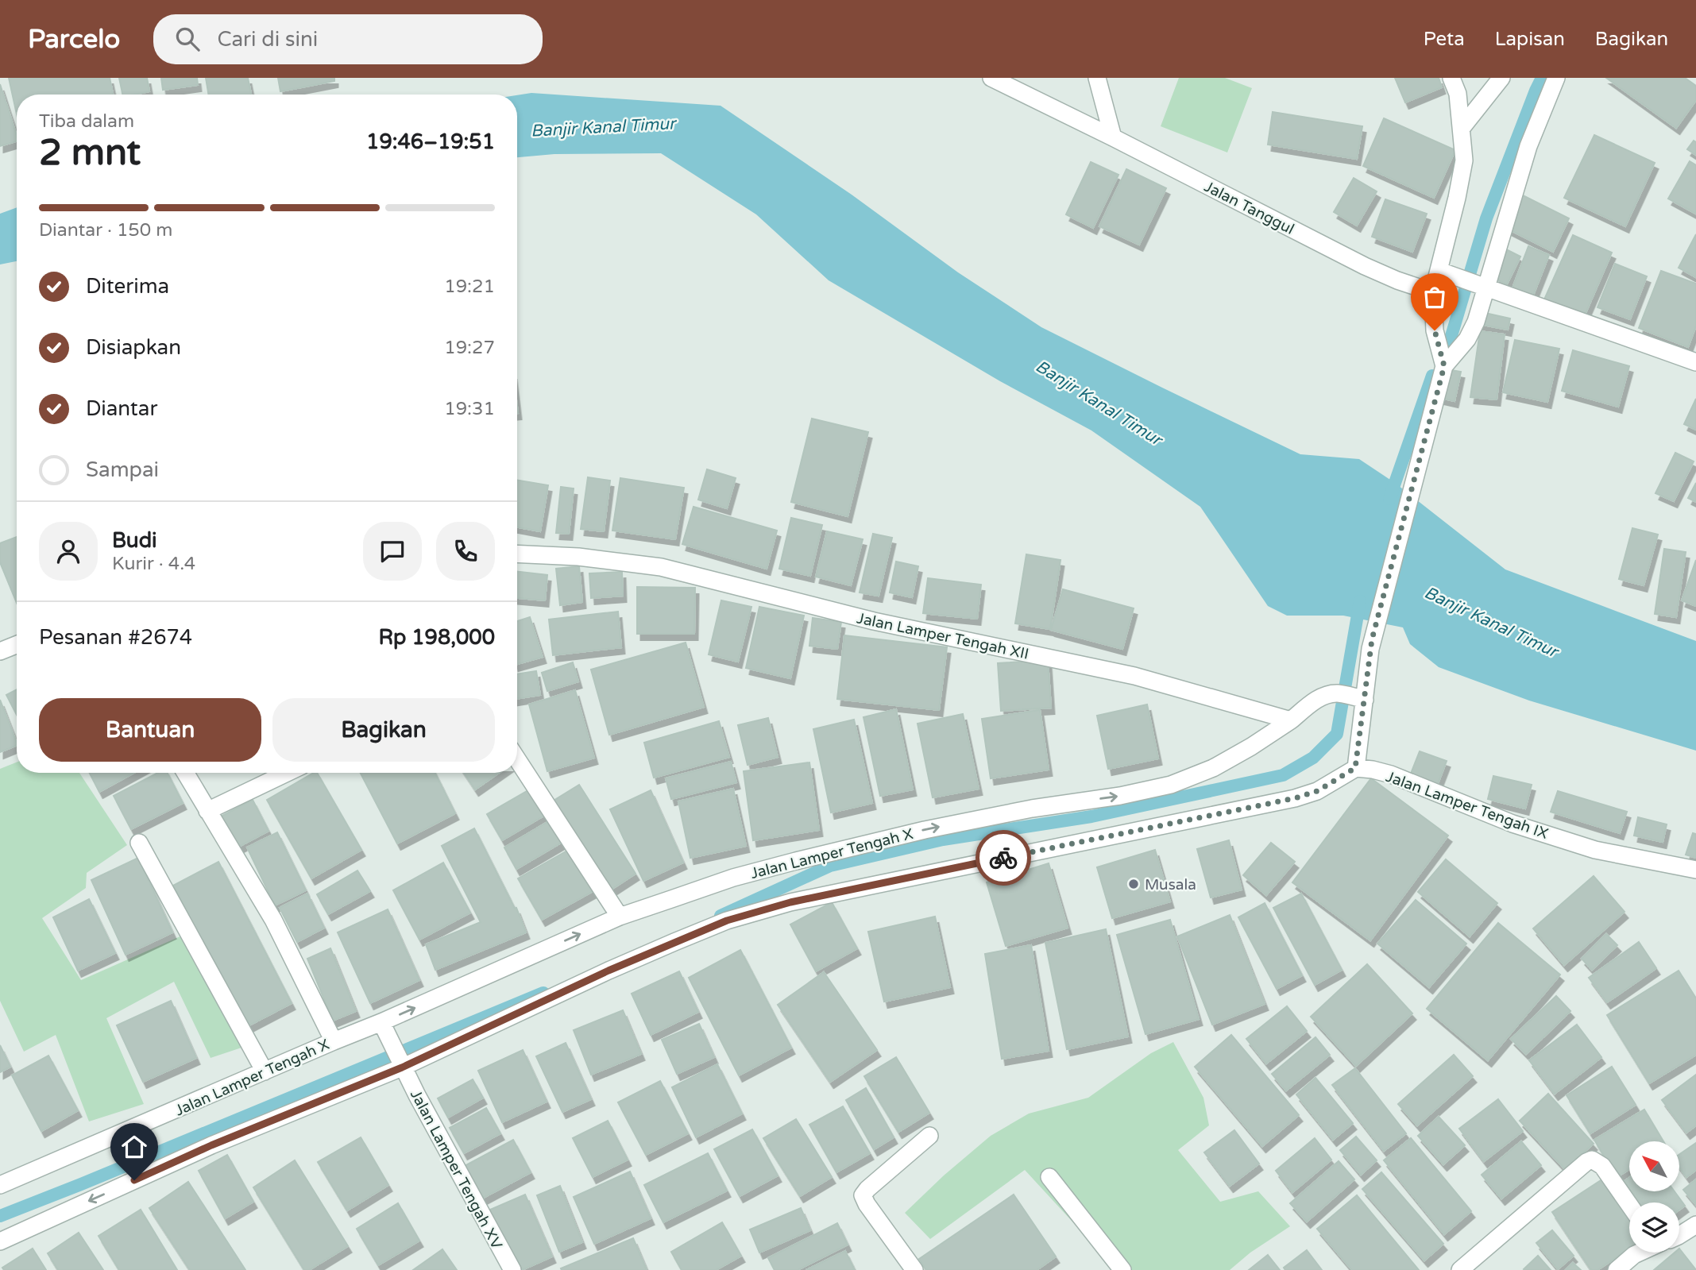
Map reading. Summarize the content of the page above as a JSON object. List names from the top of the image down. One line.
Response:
{"streets":{"street":["Jalan Tanggul","Jalan Lamper Tengah XII","Jalan Lamper Tengah IX","Jalan Lamper Tengah X","Jalan Lamper Tengah XV"]},"crossings":[["Jalan Lamper Tengah XII","Jalan Lamper Tengah X"]],"water":["Banjir Kanal Timur"],"places":["Musala"],"north":"top left","page":{"header":"Parcelo","search":"Cari di sini","nav":["Peta","Lapisan","Bagikan"],"heading":["2 mnt","Tiba dalam","19:46–19:51"],"panel":["Budi","Kurir · 4.4","Pesanan #2674","Rp 198,000"],"bar":"Diantar · 150 m","list":[["Diterima","19:21"],["Disiapkan","19:27"],["Diantar","19:31"],"Sampai"],"buttons":["Bantuan","Bagikan"]}}
